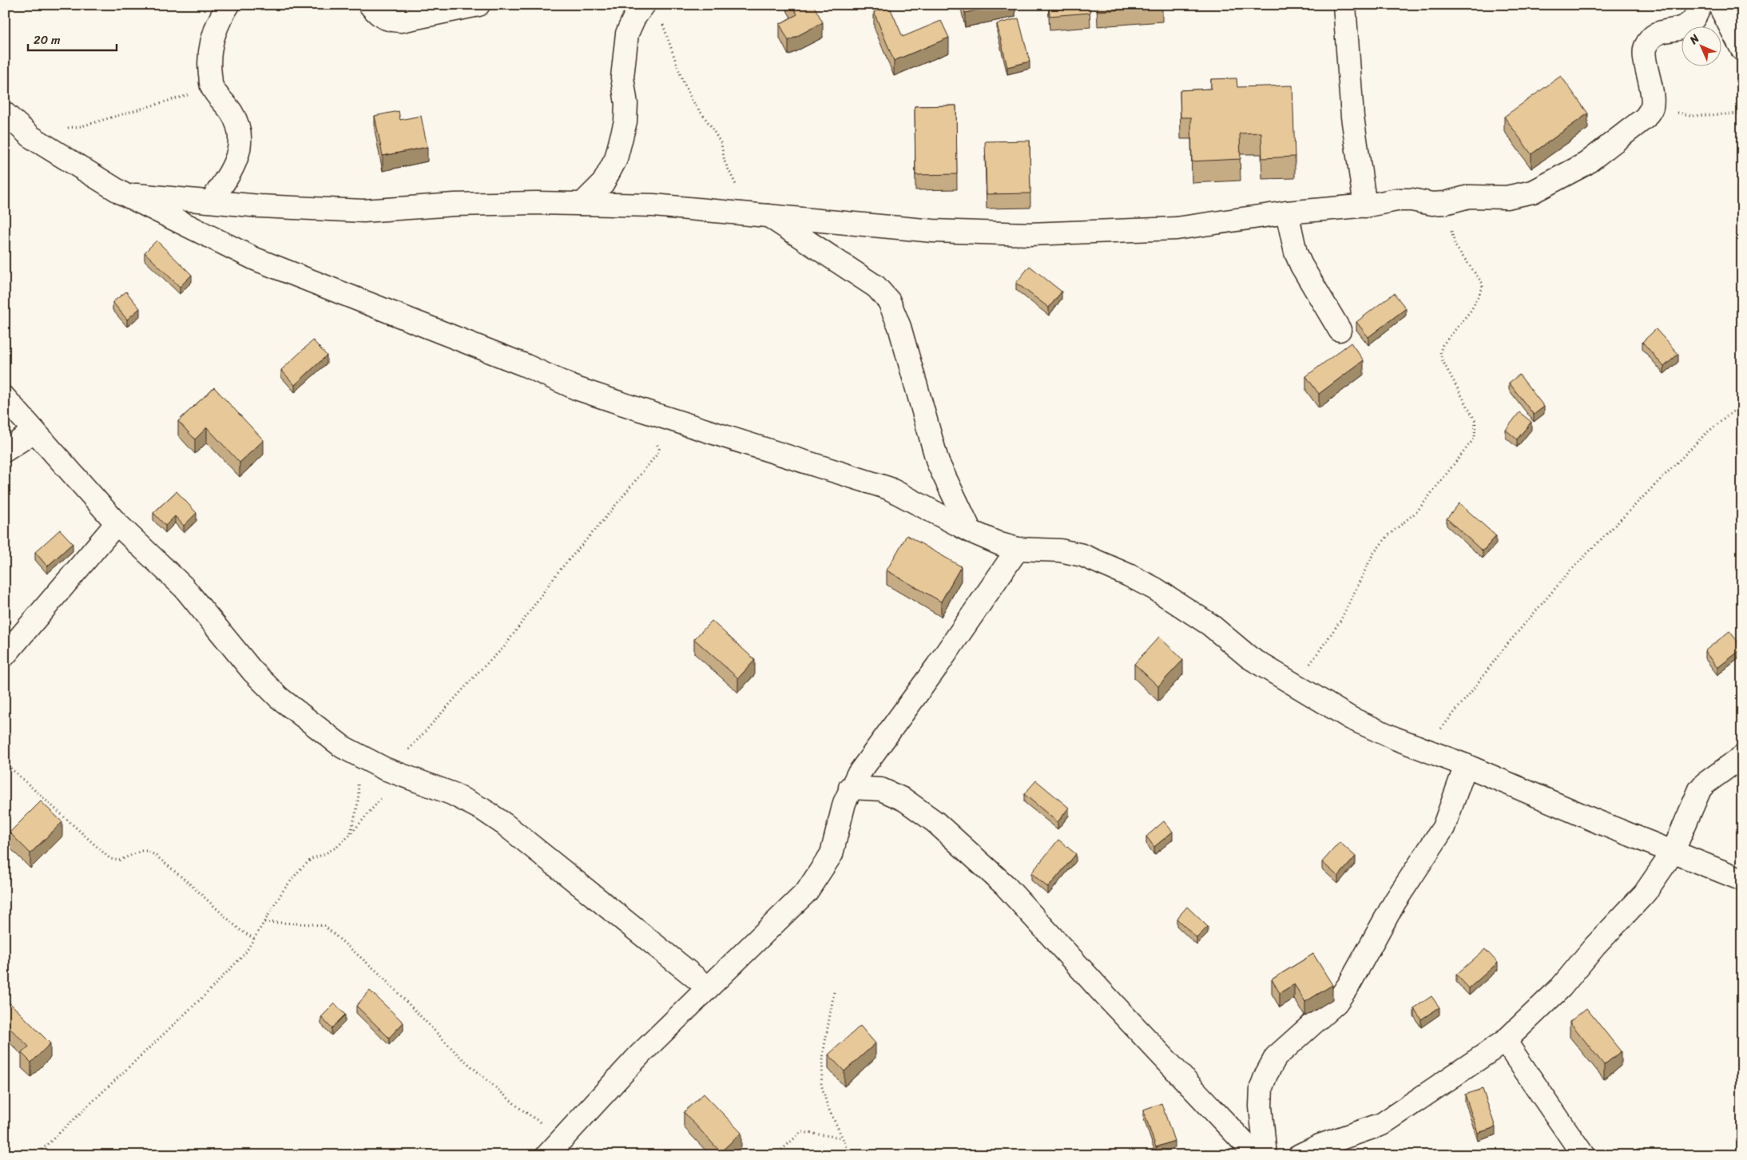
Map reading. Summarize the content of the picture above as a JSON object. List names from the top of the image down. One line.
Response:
{"scale_bar":"20 m","north":"top left"}
